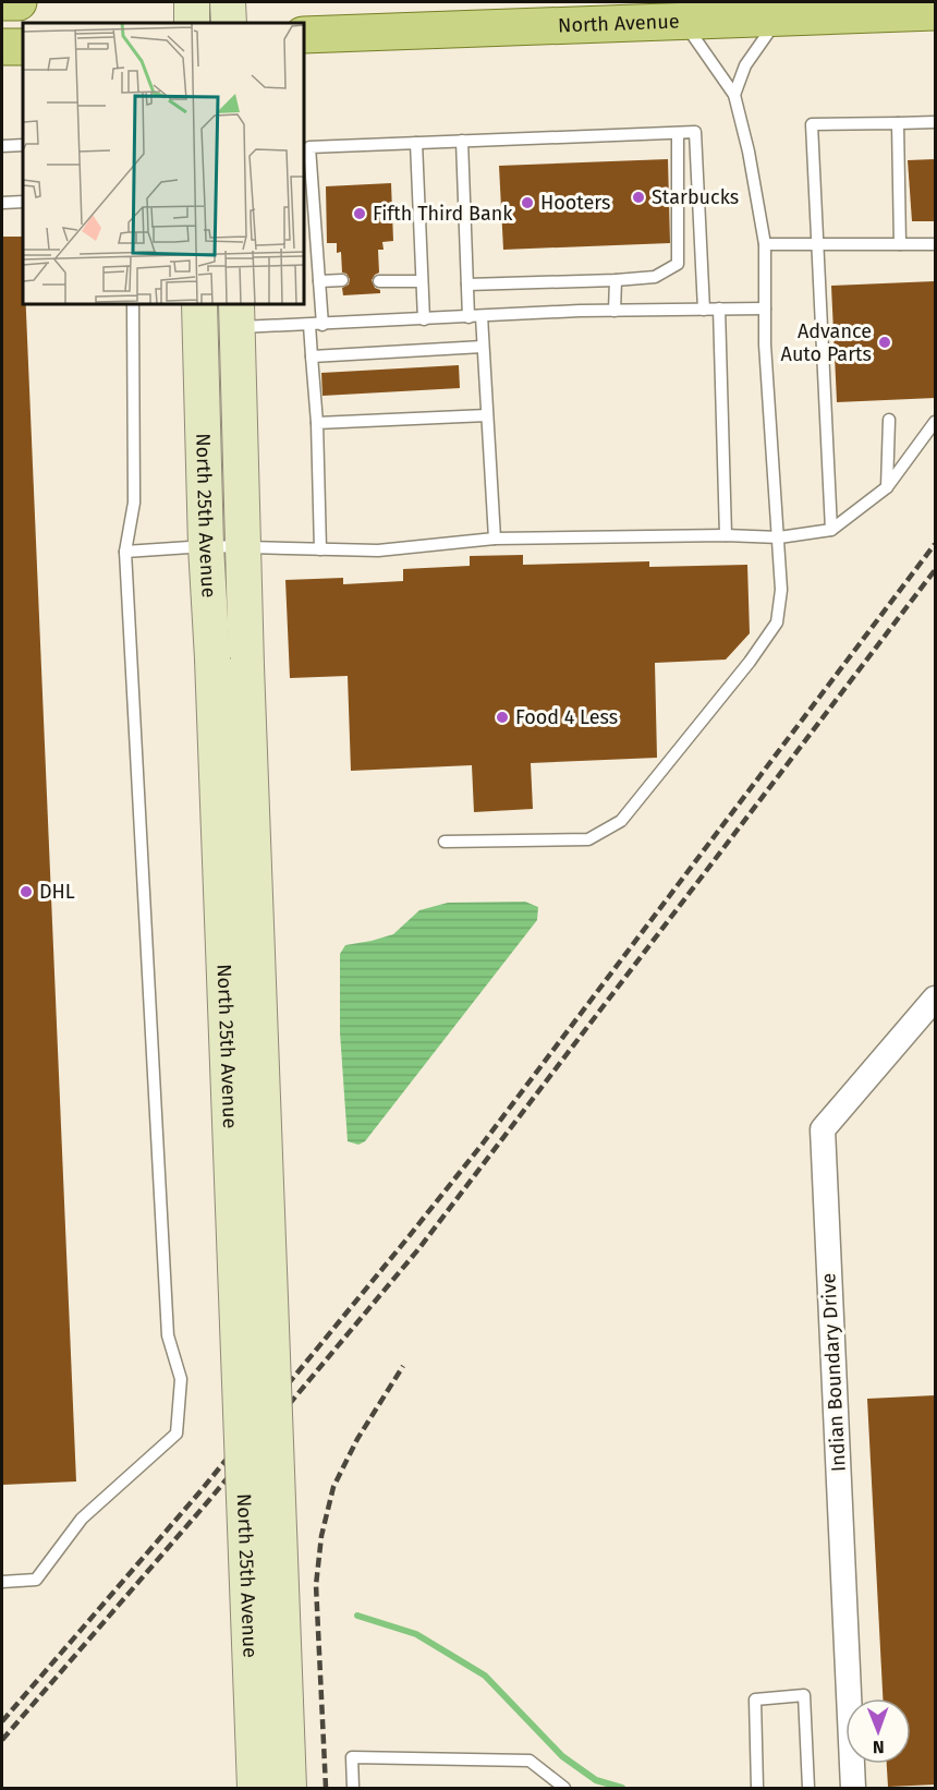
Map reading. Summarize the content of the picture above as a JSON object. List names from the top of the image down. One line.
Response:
{"streets":{"main road":["North Avenue","North 25th Avenue"],"street":["Indian Boundary Drive"]},"places":["Starbucks","Hooters","Fifth Third Bank","Advance Auto Parts","Food 4 Less","DHL"],"north":"bottom"}
